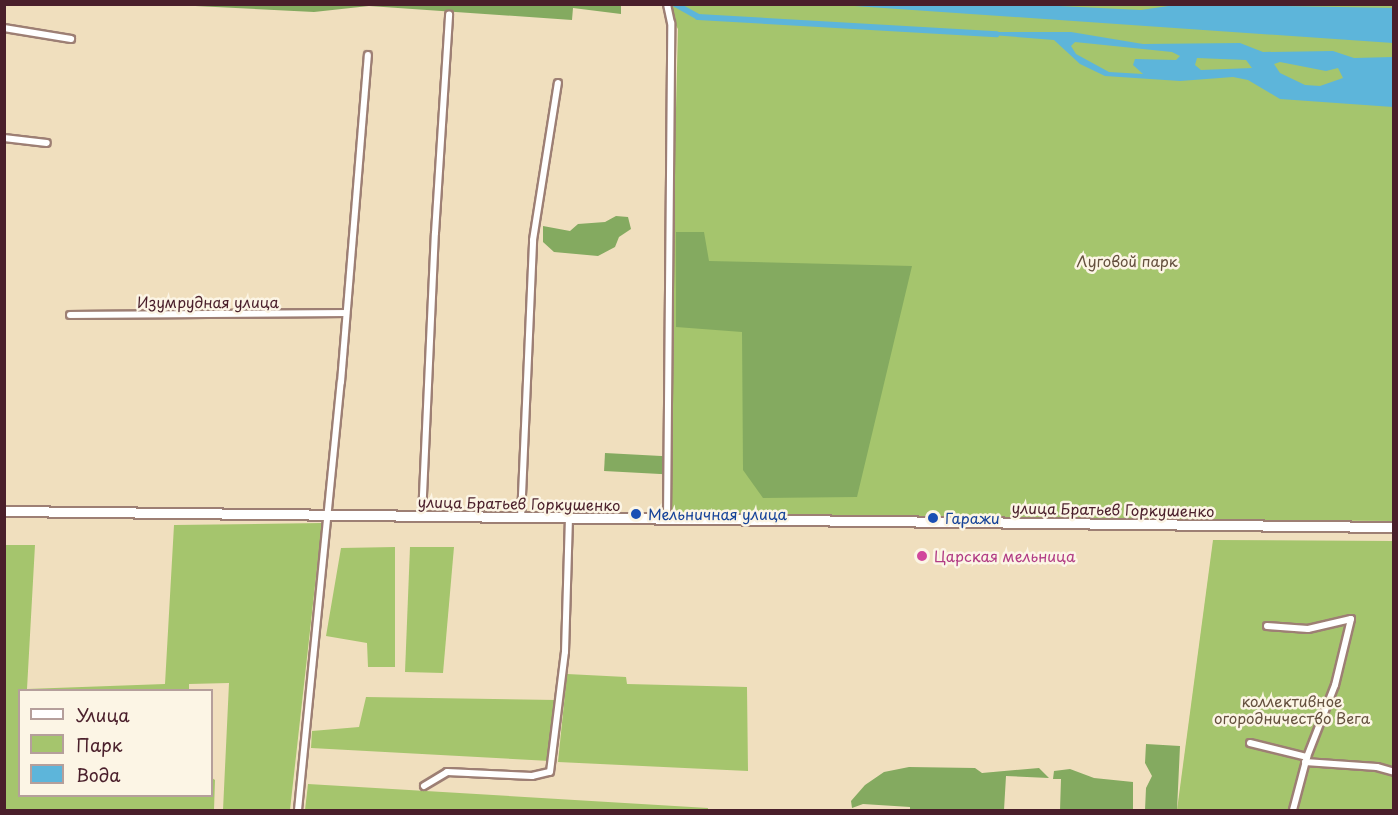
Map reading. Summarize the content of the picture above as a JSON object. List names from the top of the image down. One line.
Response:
{"streets":{"street":["Изумрудная улица","улица Братьев Горкушенко"]},"parks":["Луговой парк","коллективное огородничество Вега"],"places":["Мельничная улица","Гаражи","Царская мельница"],"legend":["Улица","Парк","Вода"]}
